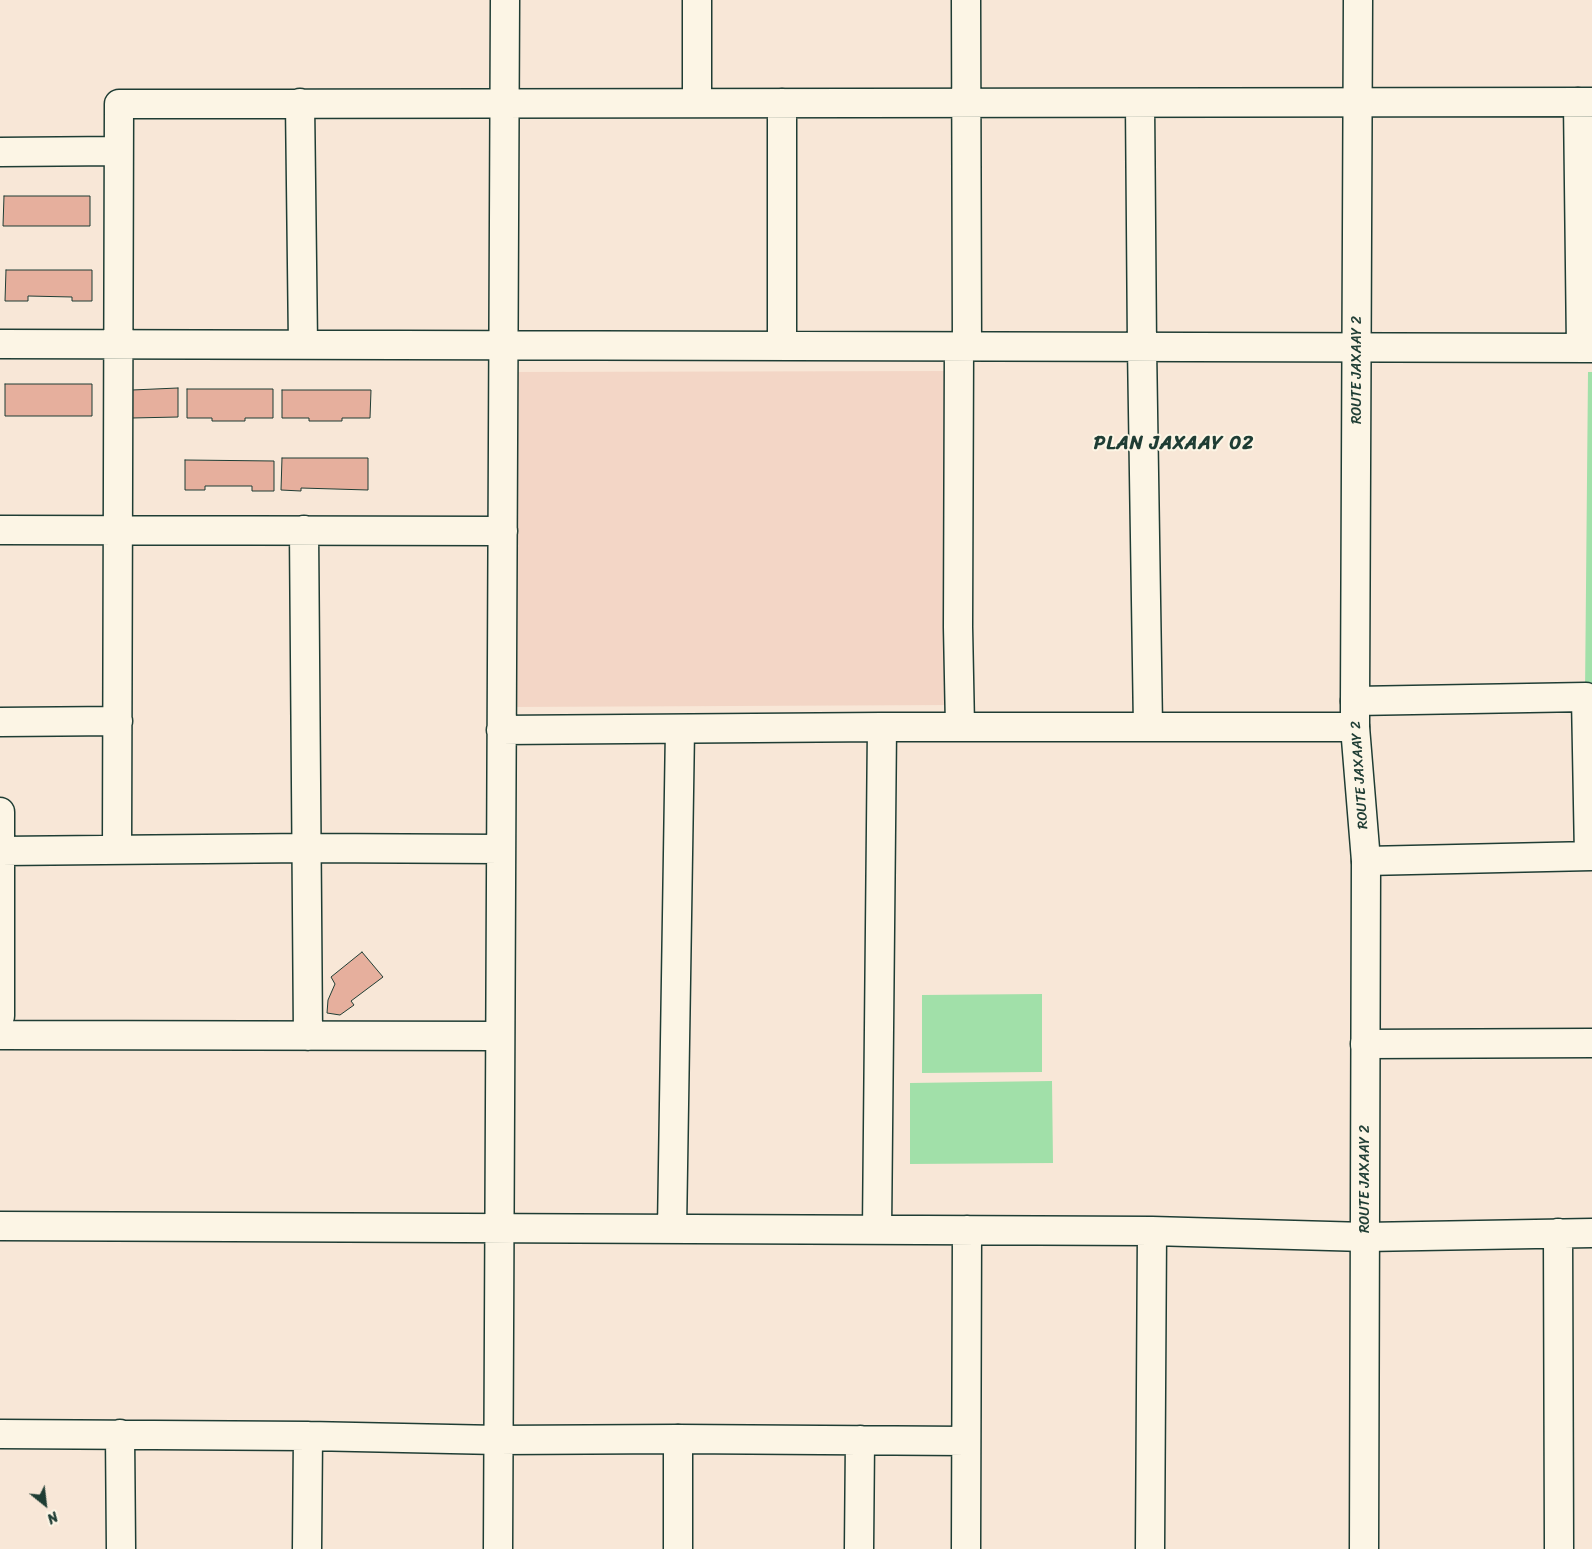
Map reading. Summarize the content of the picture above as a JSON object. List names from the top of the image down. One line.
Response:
{"streets":{"street":["ROUTE JAXAAY 2"]},"districts":["PLAN JAXAAY 02"],"north":"bottom right"}
